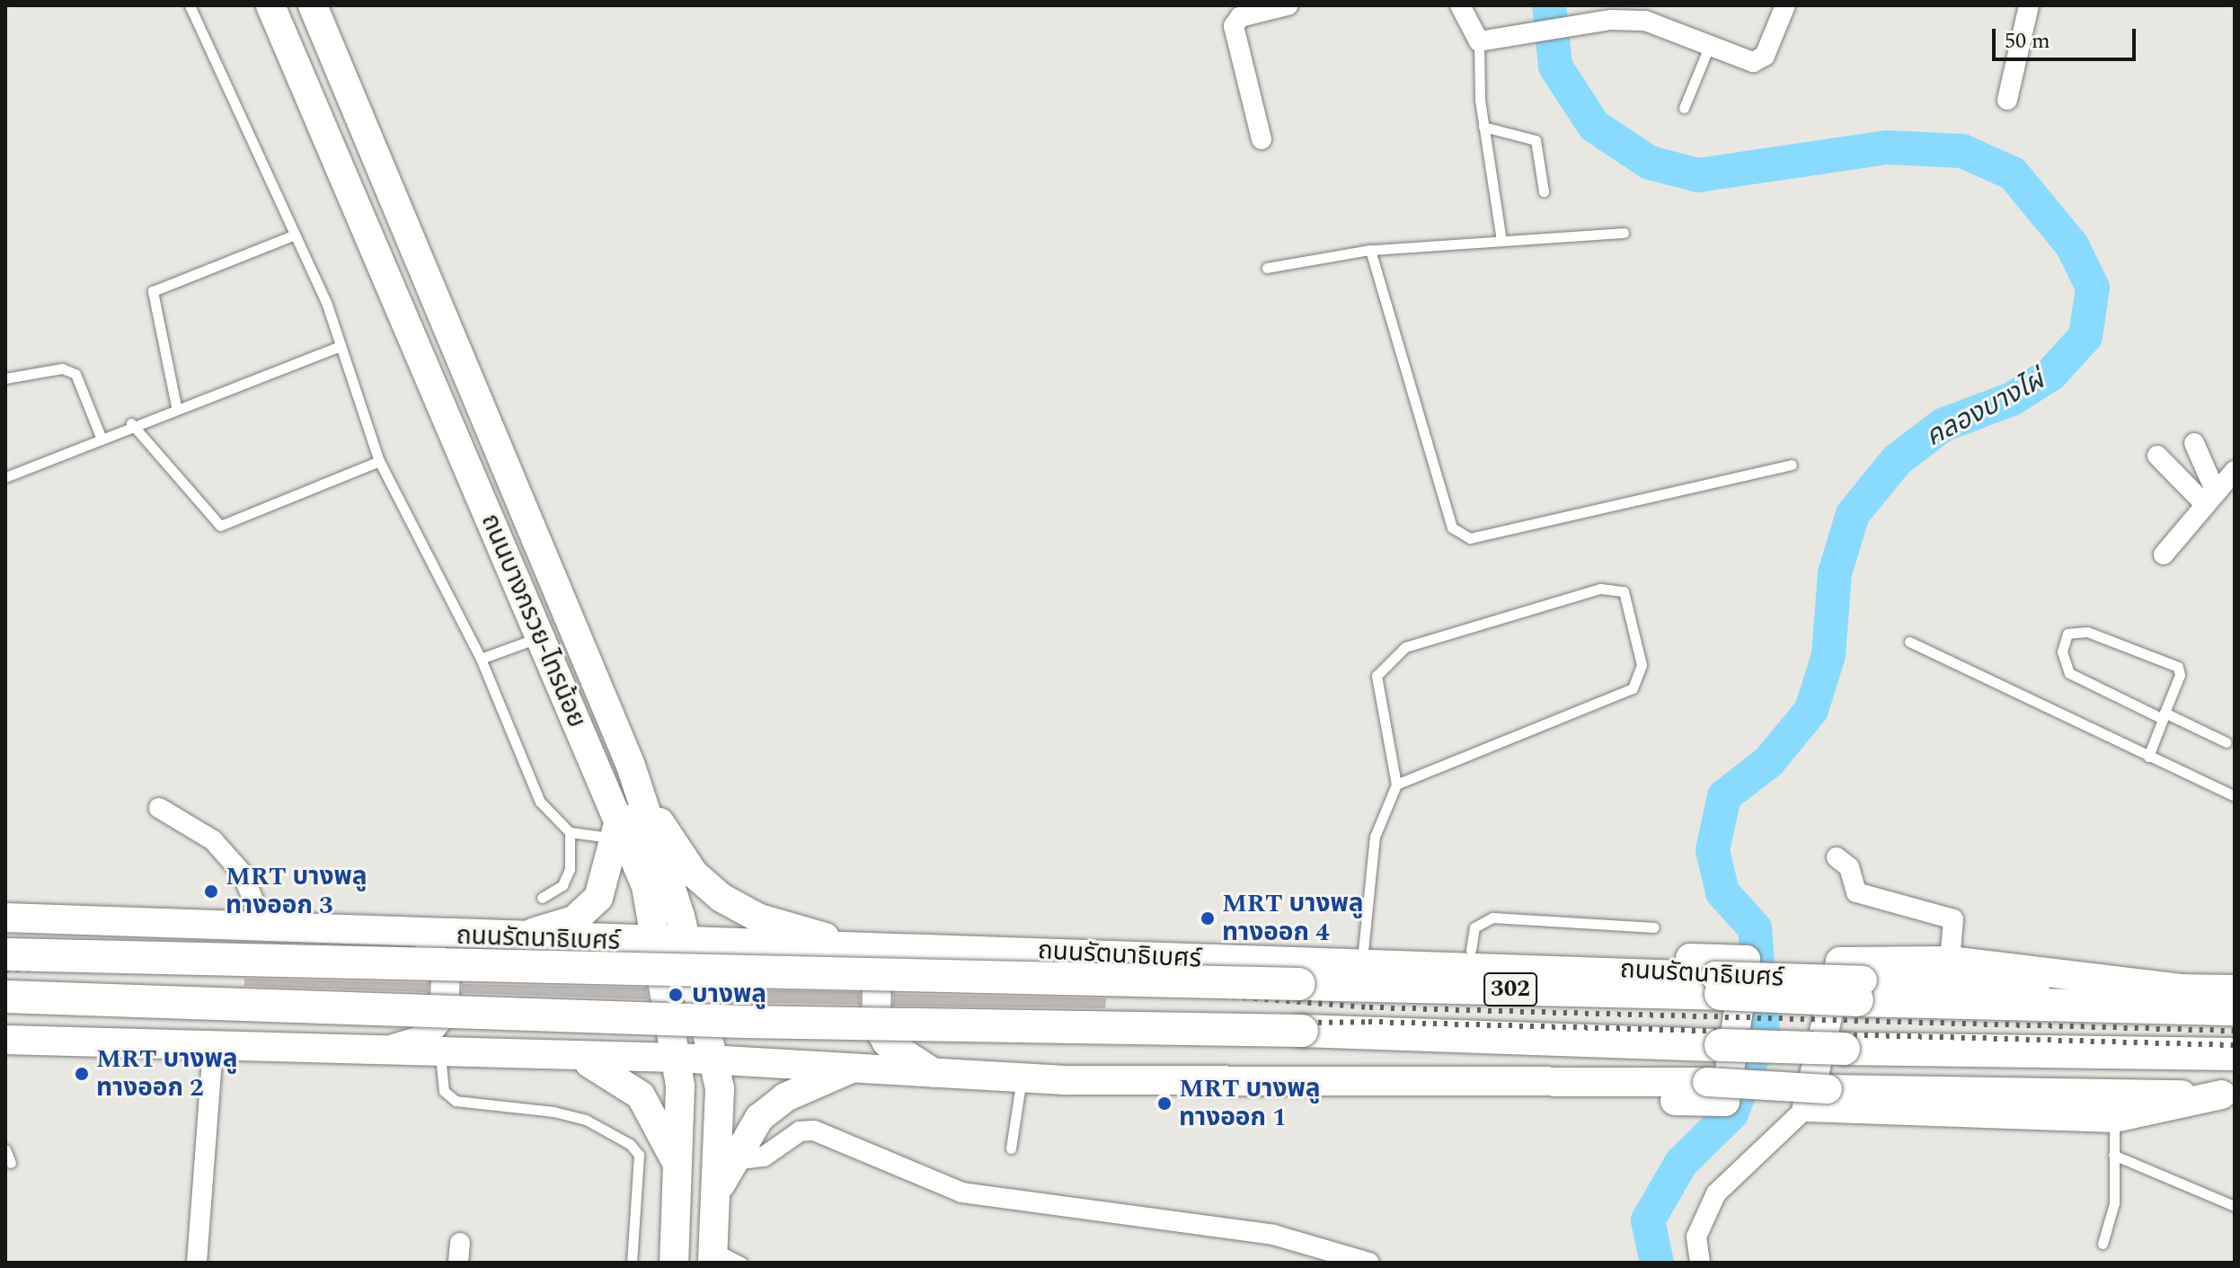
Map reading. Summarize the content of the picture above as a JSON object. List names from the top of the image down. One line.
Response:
{"streets":{"main road":["ถนนบางกรวย-ไทรน้อย","ถนนรัตนาธิเบศร์","302"]},"crossings":[["ถนนบางกรวย-ไทรน้อย","ถนนรัตนาธิเบศร์"]],"water":["คลองบางไผ่"],"places":["MRT บางพลู ทางออก 3","MRT บางพลู ทางออก 4","บางพลู","MRT บางพลู ทางออก 2","MRT บางพลู ทางออก 1"],"scale_bar":"50 m"}
